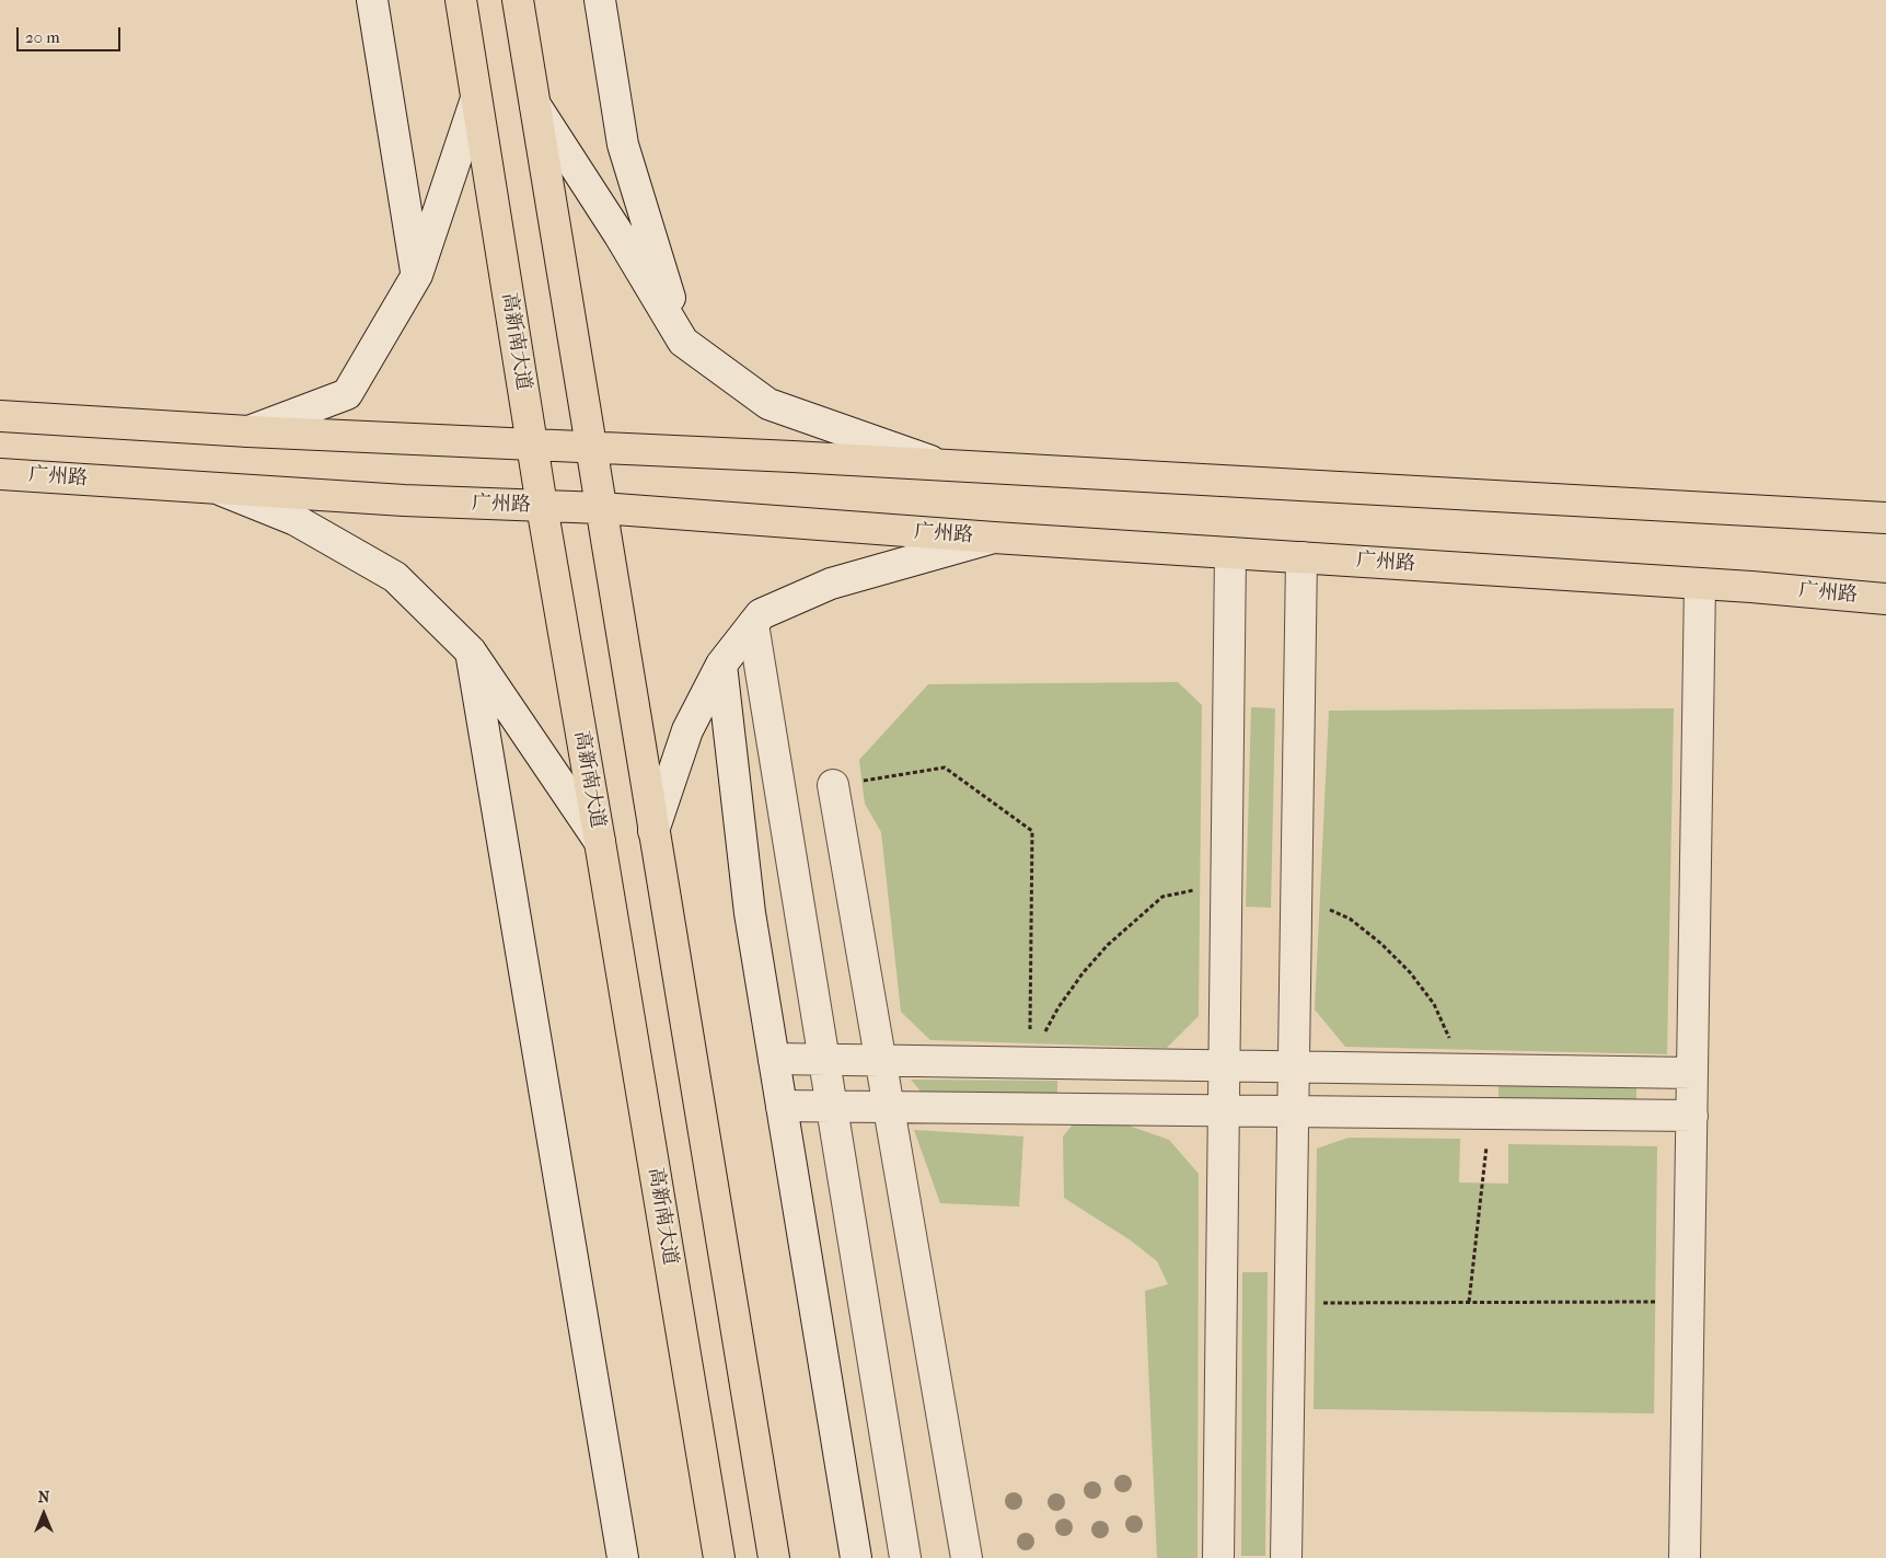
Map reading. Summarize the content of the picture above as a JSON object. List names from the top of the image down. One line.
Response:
{"streets":{"main road":["高新南大道","广州路"]},"crossings":[["高新南大道","广州路"]],"scale_bar":"20 m","north":"top"}
